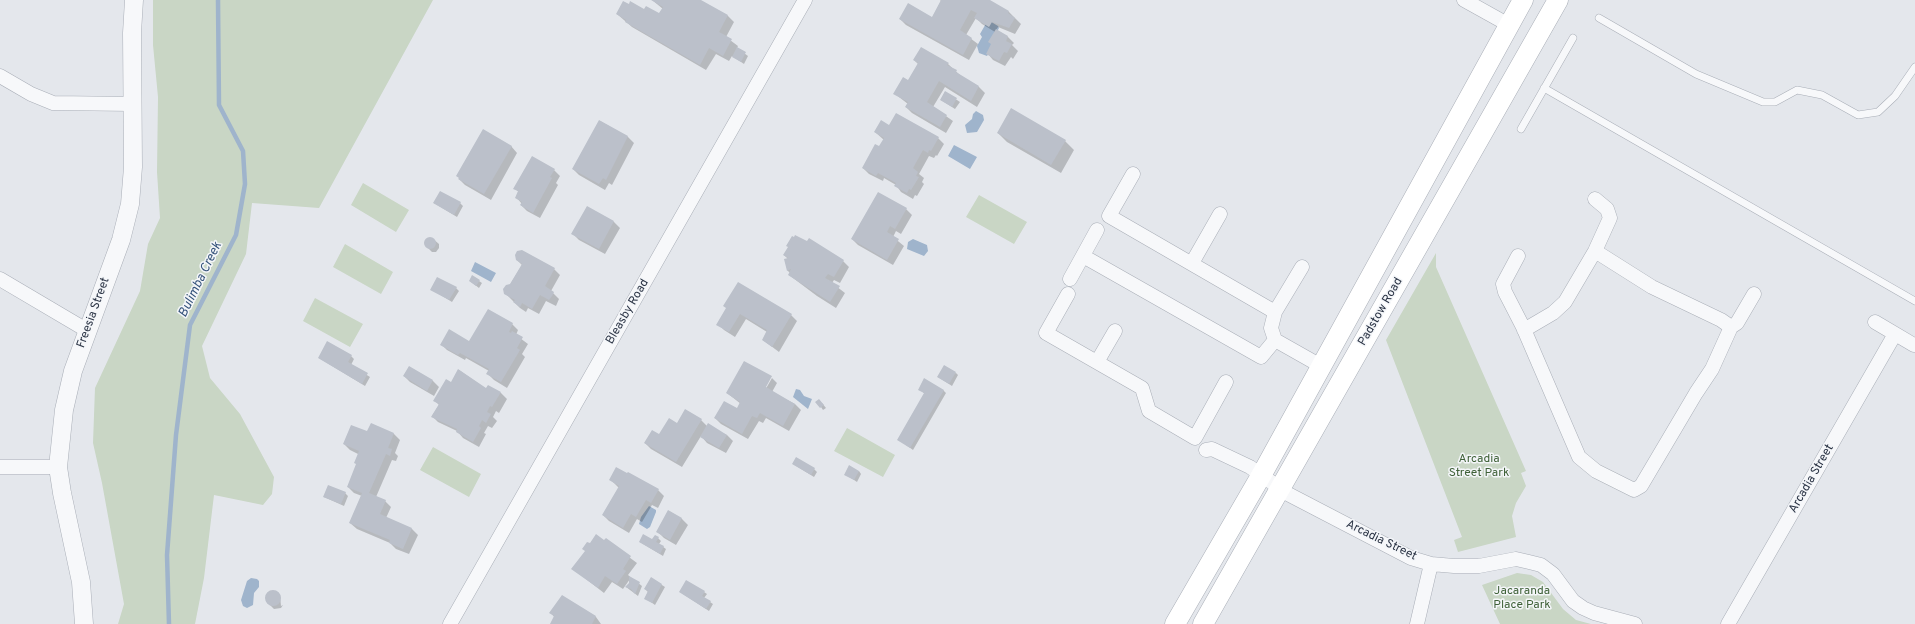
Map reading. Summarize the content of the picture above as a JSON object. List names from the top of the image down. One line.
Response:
{"streets":{"main road":["Padstow Road"],"street":["Bleasby Road","Freesia Street","Arcadia Street"]},"crossings":[["Padstow Road","Arcadia Street"]],"water":["Bulimba Creek"],"parks":["Arcadia Street Park","Jacaranda Place Park"]}
